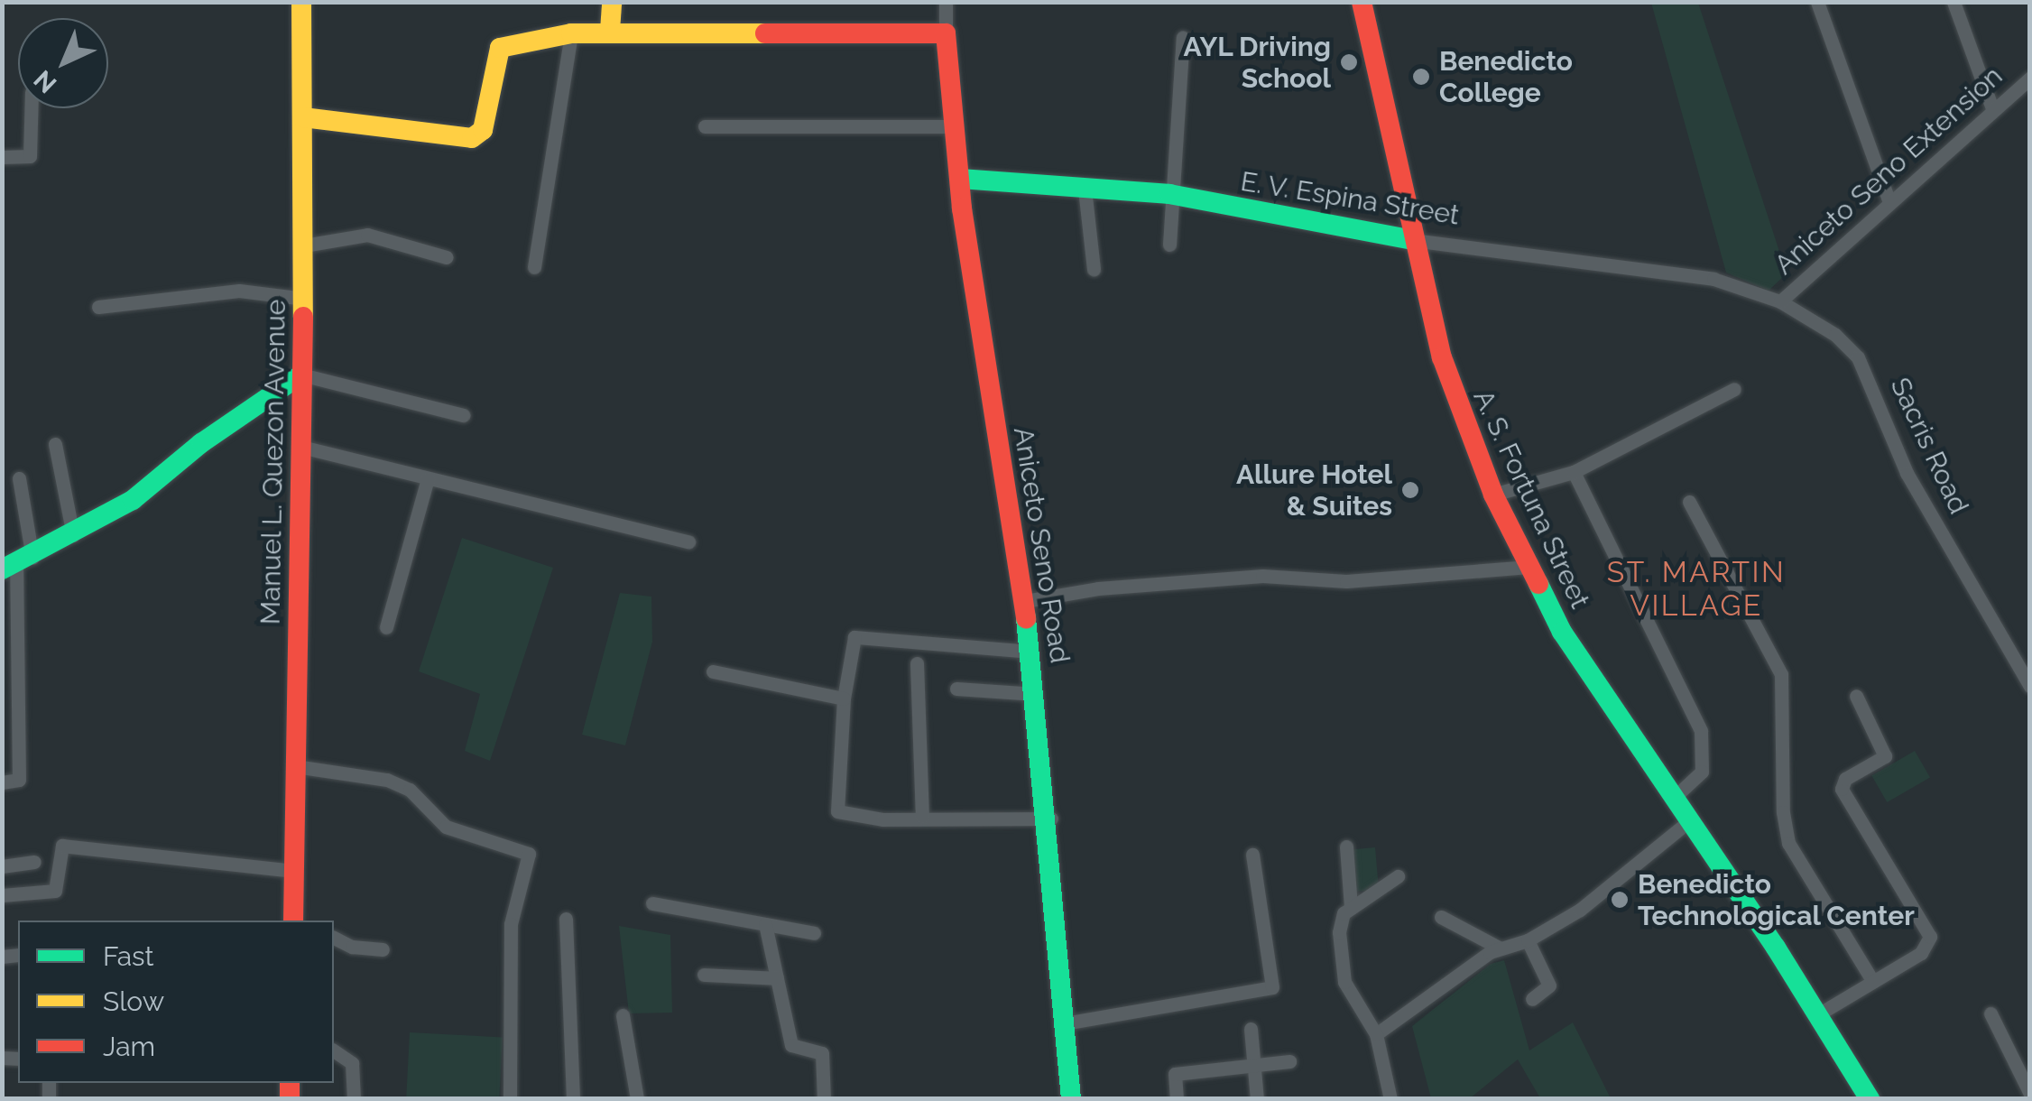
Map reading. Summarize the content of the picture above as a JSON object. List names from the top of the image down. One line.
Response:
{"streets":{"street":["Aniceto Seno Extension","E. V. Espina Street","Sacris Road","Manuel L. Quezon Avenue","A. S. Fortuna Street","Aniceto Seno Road"]},"crossings":[["Aniceto Seno Extension","Sacris Road"],["E. V. Espina Street","Sacris Road"],["E. V. Espina Street","A. S. Fortuna Street"],["E. V. Espina Street","Aniceto Seno Road"]],"districts":["ST. MARTIN VILLAGE"],"places":["AYL Driving School","Benedicto College","Allure Hotel & Suites","Benedicto Technological Center"],"legend":["Fast","Slow","Jam"],"north":"bottom left"}
